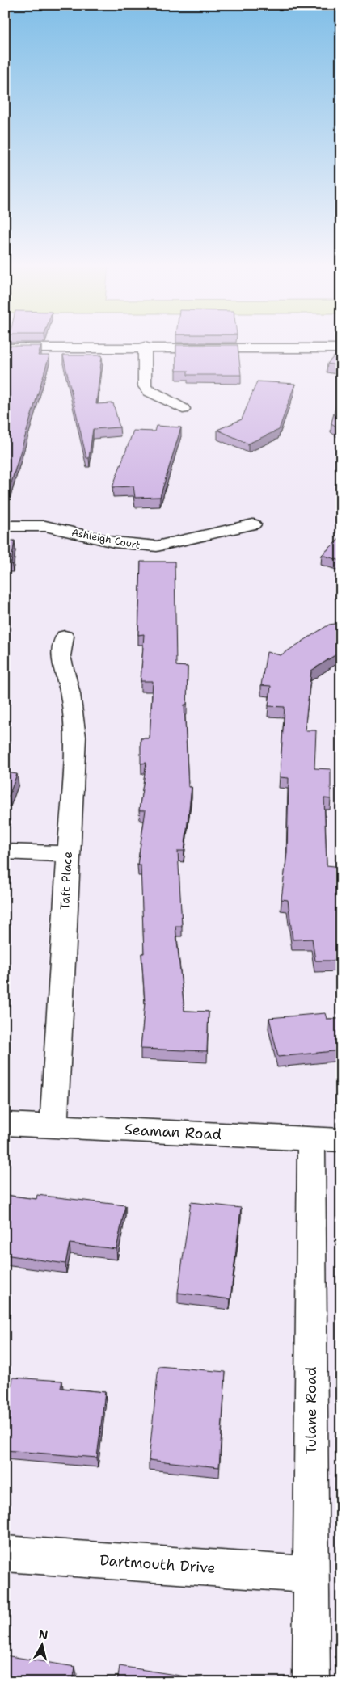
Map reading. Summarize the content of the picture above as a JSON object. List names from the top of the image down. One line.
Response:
{"streets":{"street":["Ashleigh Court","Taft Place","Seaman Road","Tulane Road","Dartmouth Drive"]},"crossings":[["Taft Place","Seaman Road"],["Seaman Road","Tulane Road"],["Tulane Road","Dartmouth Drive"]],"north":"top"}
